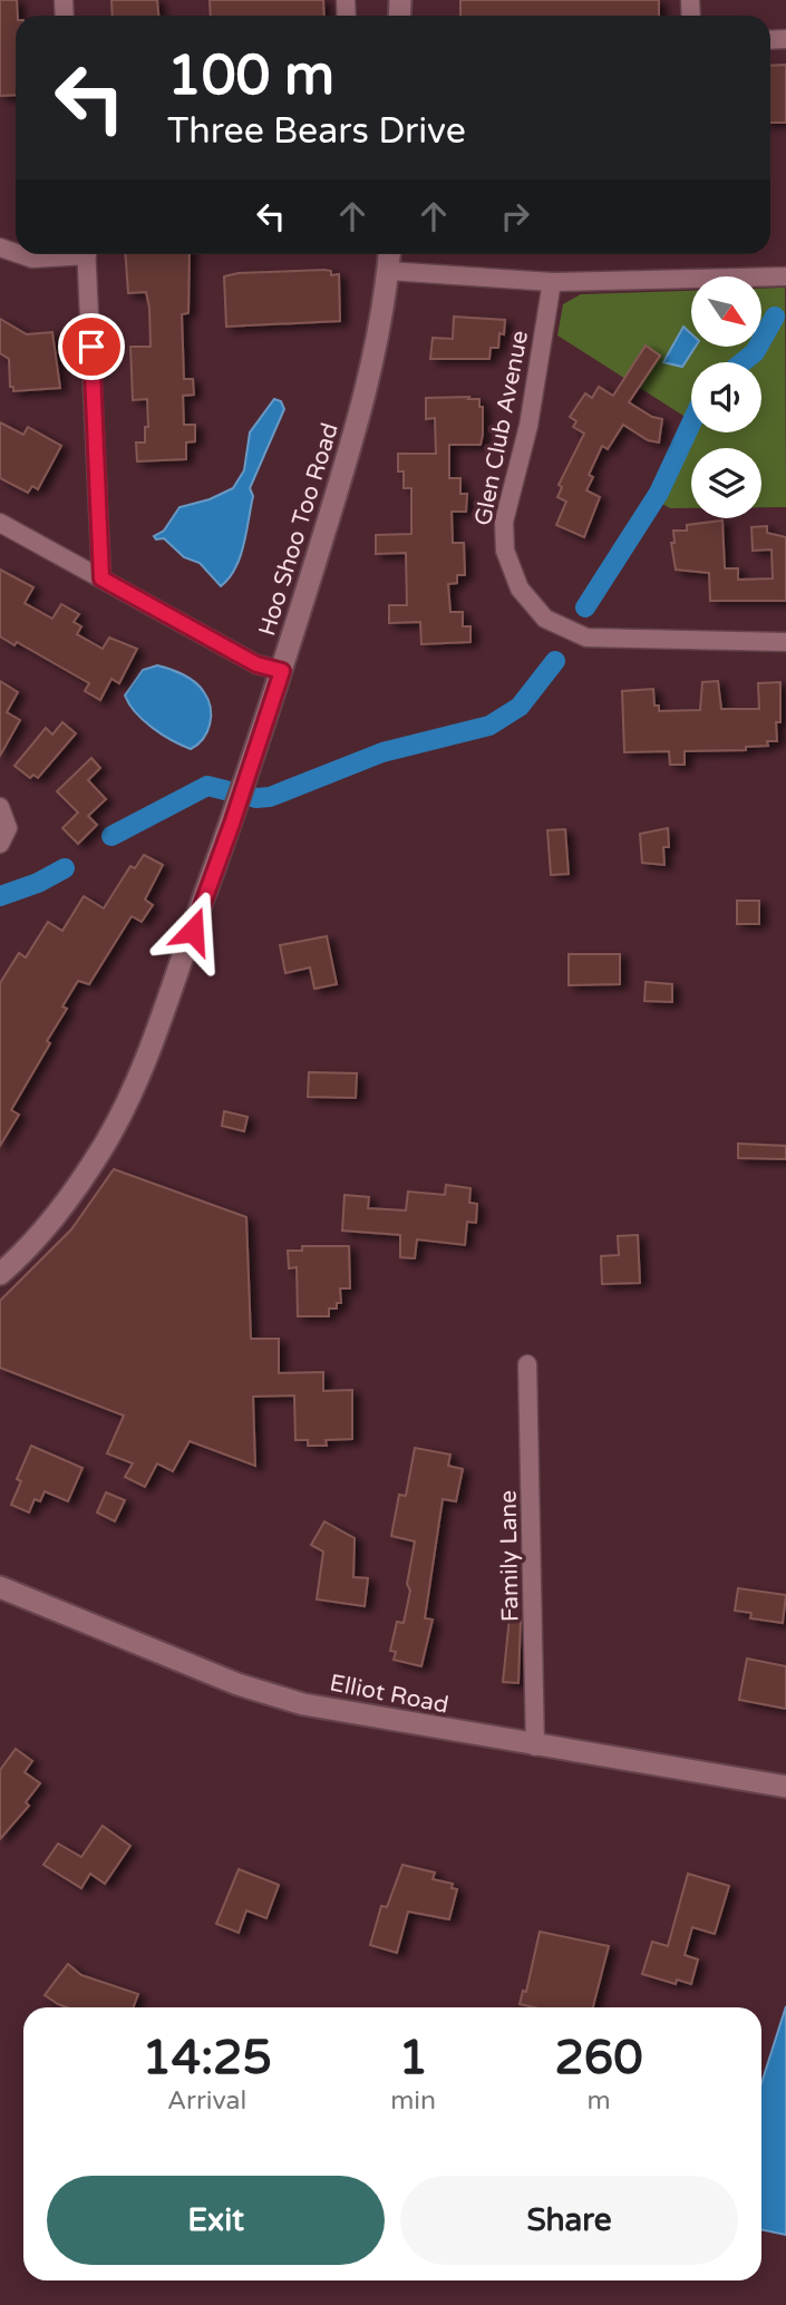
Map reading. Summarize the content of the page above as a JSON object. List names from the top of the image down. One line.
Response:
{"streets":{"street":["Glen Club Avenue","Hoo Shoo Too Road","Family Lane","Elliot Road"]},"crossings":[["Family Lane","Elliot Road"]],"north":"bottom right","page":{"turn":["100 m","Three Bears Drive"],"eta":["14:25","Arrival","1","min","260","m"],"buttons":["Exit","Share"]}}
